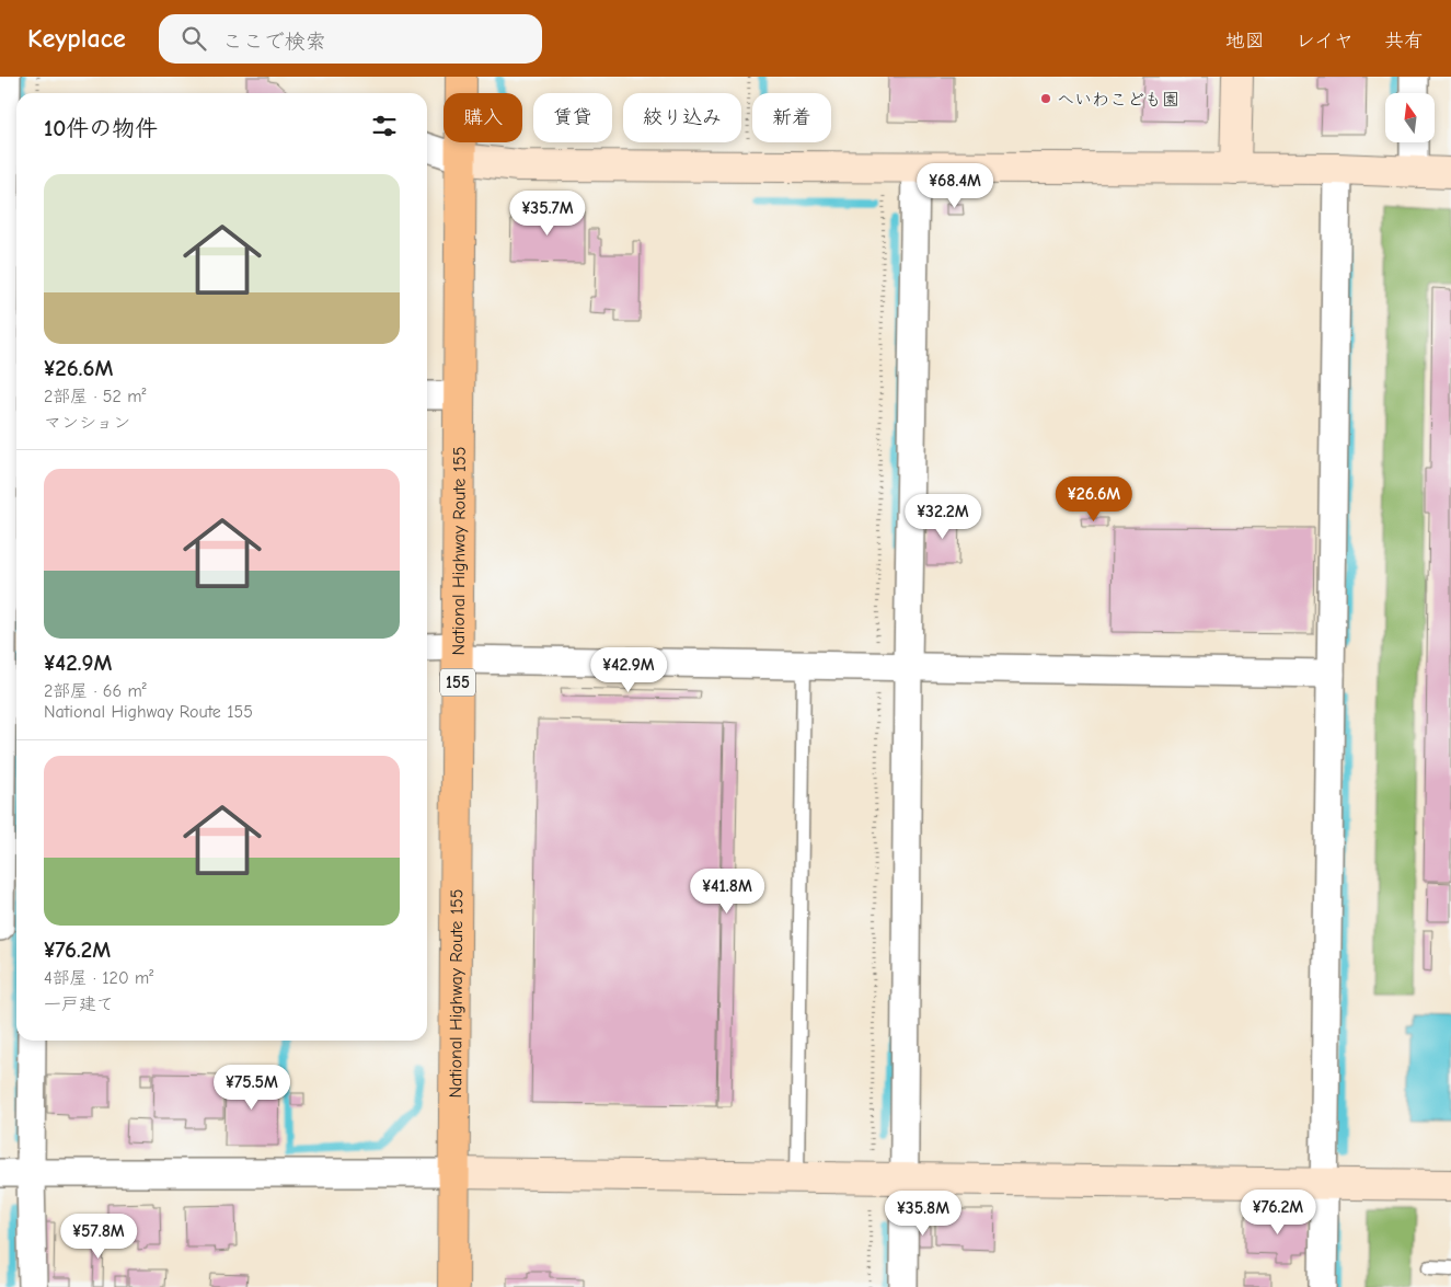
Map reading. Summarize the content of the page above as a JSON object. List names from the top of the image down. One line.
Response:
{"streets":{"highway":["National Highway Route 155","155"]},"places":["へいわこども園"],"north":"top","page":{"header":"Keyplace","search":"ここで検索","nav":["地図","レイヤ","共有"],"chip":["購入","賃貸","絞り込み","新着"],"heading":"10件の物件","list":[{"name":"¥26.6M","note":"2部屋 · 52 m² · マンション"},{"name":"¥42.9M","note":"2部屋 · 66 m² · National Highway Route 155"},{"name":"¥76.2M","note":"4部屋 · 120 m² · 一戸建て"}],"price":["¥68.4M","¥35.7M","¥26.6M","¥32.2M","¥42.9M","¥41.8M","¥75.5M","¥76.2M","¥35.8M","¥57.8M"]}}
